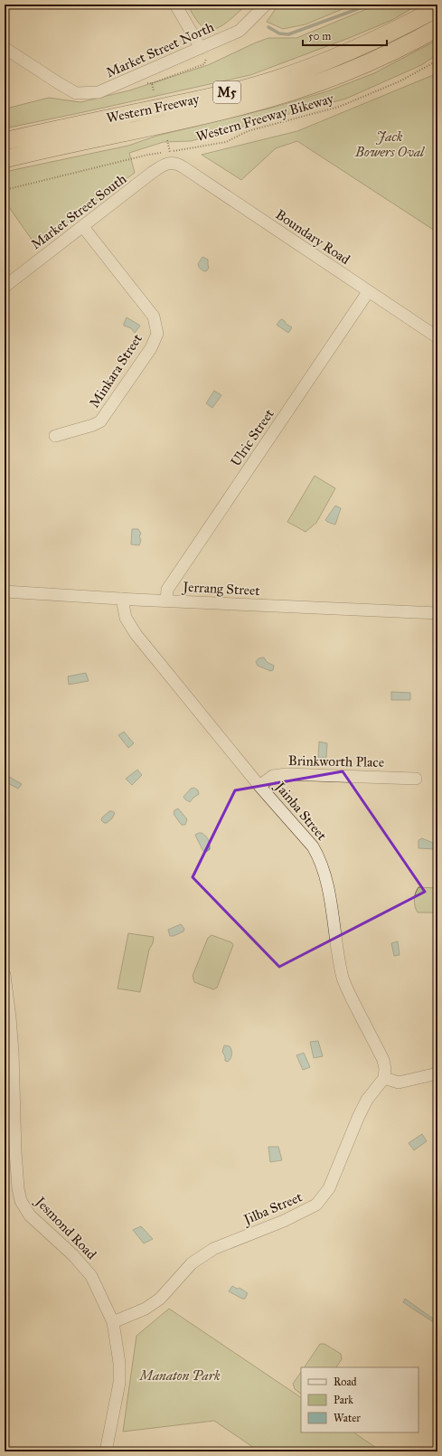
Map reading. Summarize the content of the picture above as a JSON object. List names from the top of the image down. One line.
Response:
{"streets":{"highway":["M5","Western Freeway"],"street":["Market Street North","Market Street South","Boundary Road","Minkara Street","Ulric Street","Jerrang Street","Brinkworth Place","Jainba Street","Jilba Street","Jesmond Road"],"path":["Western Freeway Bikeway"]},"crossings":[["Western Freeway Bikeway","Market Street South"],["Western Freeway Bikeway","Boundary Road"],["Market Street South","Boundary Road"],["Market Street South","Minkara Street"],["Boundary Road","Ulric Street"],["Ulric Street","Jerrang Street"],["Jerrang Street","Jainba Street"],["Brinkworth Place","Jainba Street"],["Jainba Street","Jilba Street"],["Jilba Street","Jesmond Road"]],"parks":["Jack Bowers Oval","Manaton Park"],"legend":["Road","Park","Water"],"scale_bar":"50 m"}
